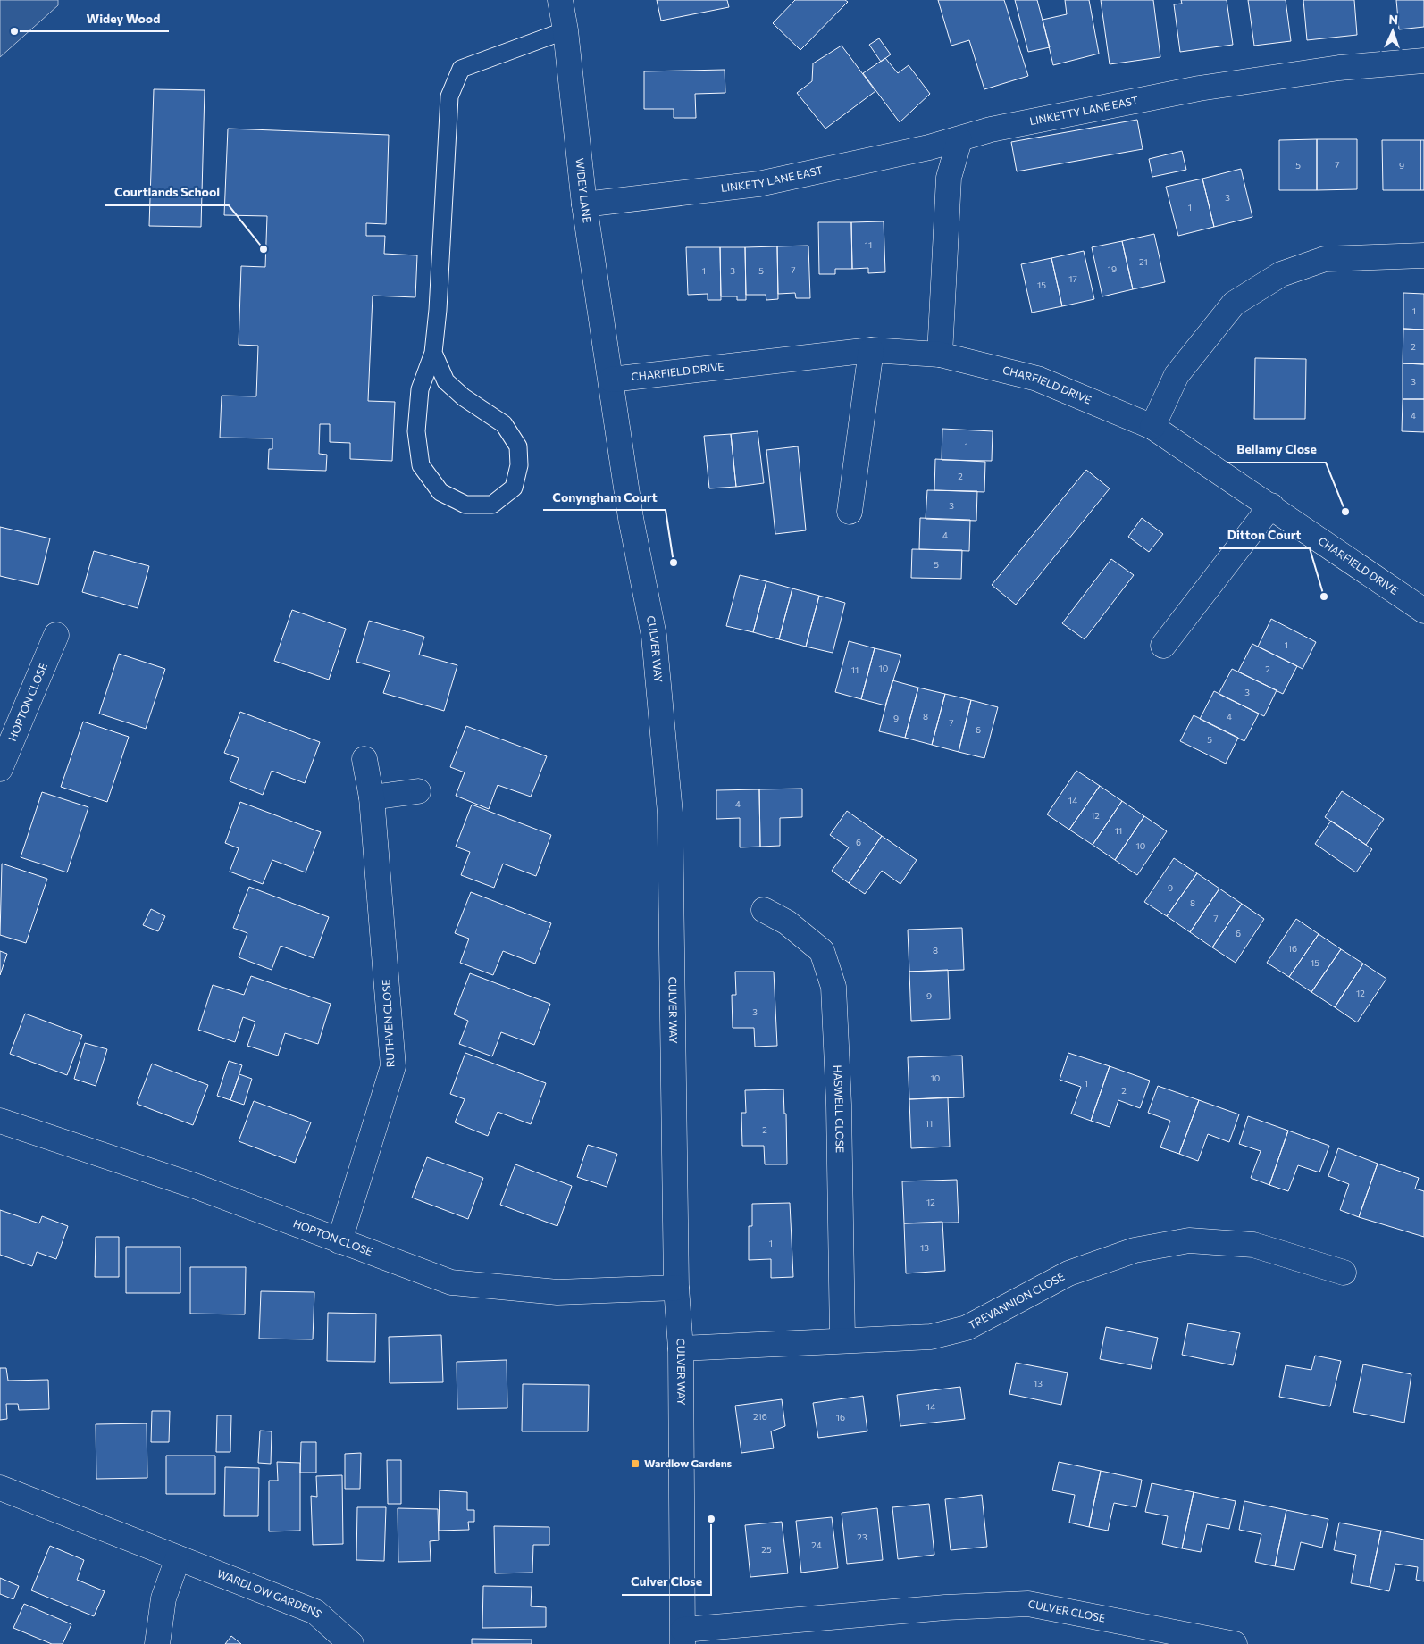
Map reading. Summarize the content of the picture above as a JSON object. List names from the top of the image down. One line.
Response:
{"streets":{"street":["LINKETTY LANE EAST","LINKETY LANE EAST","WIDEY LANE","CHARFIELD DRIVE","CULVER WAY","HOPTON CLOSE","RUTHVEN CLOSE","HASWELL CLOSE","TREVANNION CLOSE","WARDLOW GARDENS","CULVER CLOSE"]},"crossings":[["LINKETTY LANE EAST","LINKETY LANE EAST"],["LINKETY LANE EAST","WIDEY LANE"],["WIDEY LANE","CHARFIELD DRIVE"],["WIDEY LANE","CULVER WAY"],["CHARFIELD DRIVE","CULVER WAY"],["CULVER WAY","HOPTON CLOSE"],["CULVER WAY","TREVANNION CLOSE"],["CULVER WAY","CULVER CLOSE"],["HOPTON CLOSE","RUTHVEN CLOSE"],["HASWELL CLOSE","TREVANNION CLOSE"]],"places":{"other":["Widey Wood","Courtlands School","Bellamy Close","Conyngham Court","Ditton Court","Culver Close"],"transit":["Wardlow Gardens"]},"house_numbers":["7","5","9","3","1","11","21","19","7","1","3","5","17","15","1","2","3","4","1","2","3","4","5","1","10","2","11","3","8","4","9","7","6","5","14","4","12","11","6","10","9","8","7","6","16","8","15","12","9","3","10","1","2","11","2","12","1","13","13","14","216","16","23","24","25"],"north":"top"}
